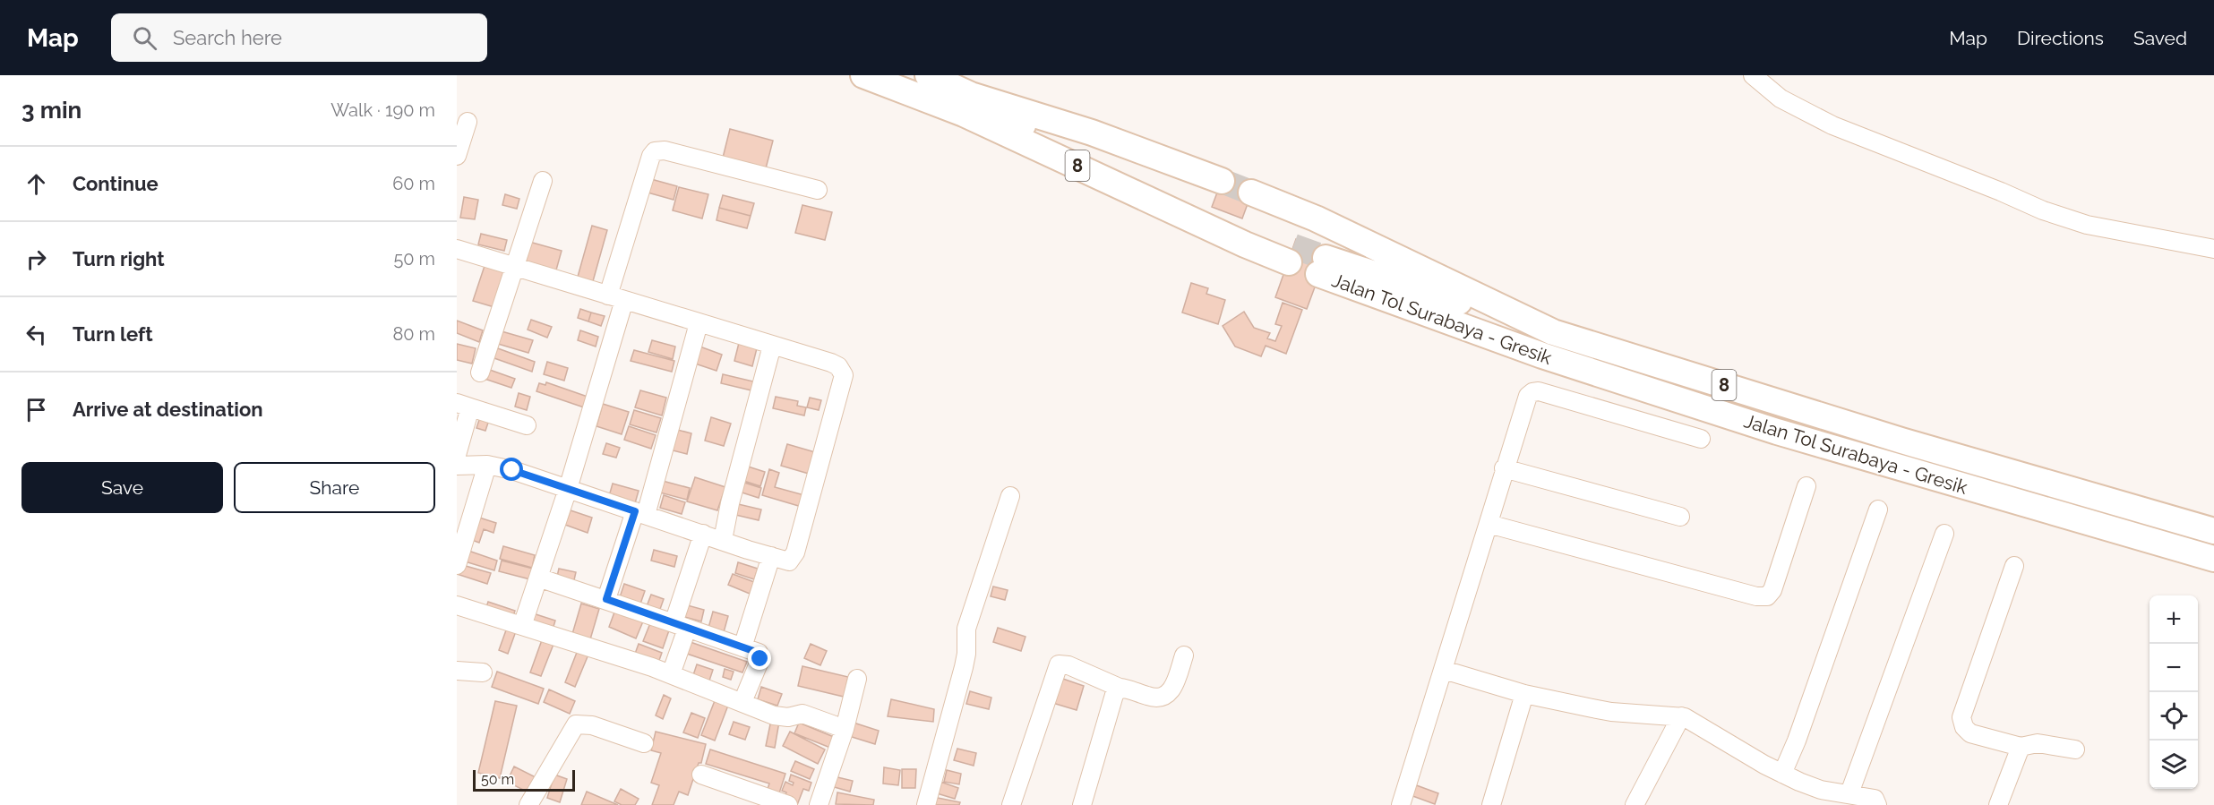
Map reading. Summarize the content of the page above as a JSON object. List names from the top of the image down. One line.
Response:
{"streets":{"highway":["8","Jalan Tol Surabaya - Gresik"]},"scale_bar":"50 m","page":{"header":"Map","search":"Search here","nav":["Map","Directions","Saved"],"heading":["3 min","Walk · 190 m"],"list":[["Continue","60 m"],["Turn right","50 m"],["Turn left","80 m"],"Arrive at destination"],"buttons":["Save","Share"],"map_buttons":["+","−"],"scale":"50 m"}}
